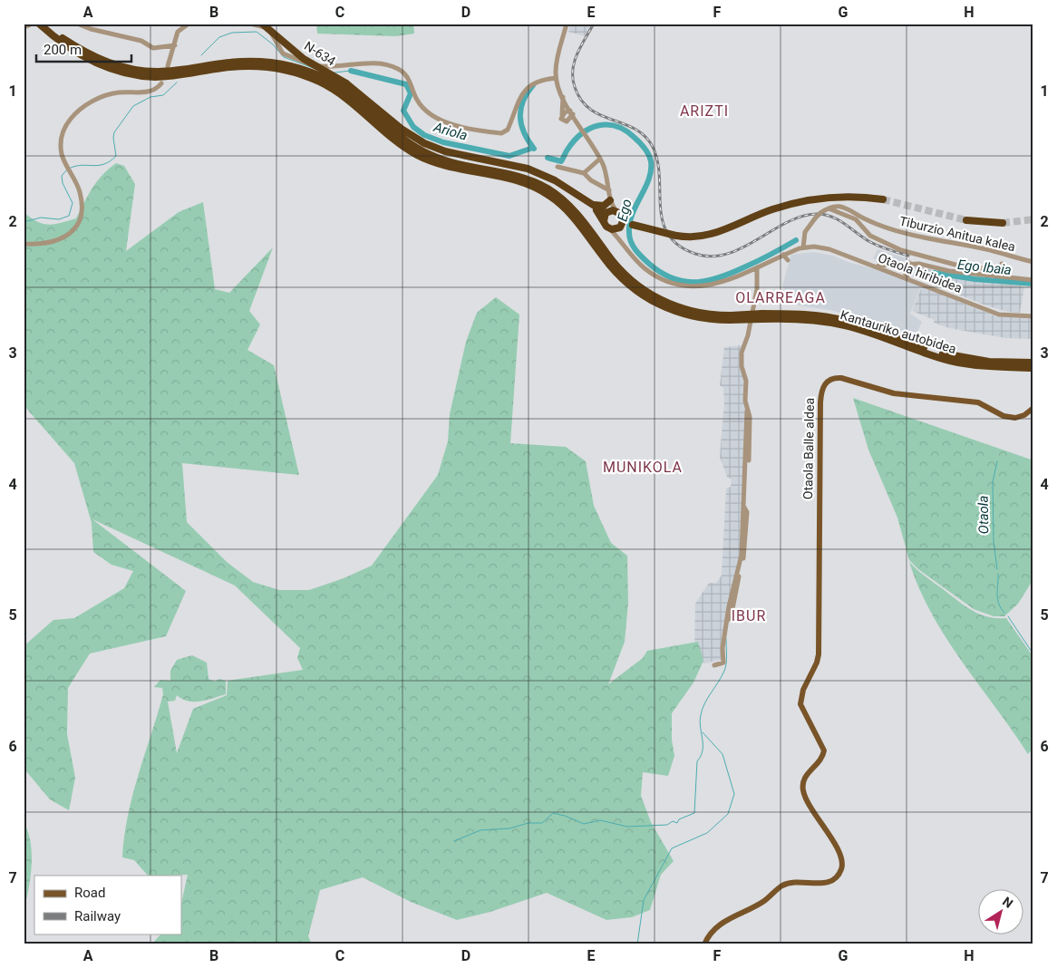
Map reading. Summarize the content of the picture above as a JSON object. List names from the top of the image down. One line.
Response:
{"streets":{"highway":["N-634","Kantauriko autobidea"],"main road":["Otaola Balle aldea"],"street":["Tiburzio Anitua kalea","Otaola hiribidea"]},"crossings":[["Tiburzio Anitua kalea","Otaola hiribidea"]],"districts":["ARIZTI","OLARREAGA","MUNIKOLA","IBUR"],"water":["Ariola","Ego","Ego Ibaia","Otaola"],"legend":["Road","Railway"],"scale_bar":"200 m","north":"top right","grid":{"columns":["A","B","C","D","E","F","G","H"],"rows":["1","2","3","4","5","6","7"]}}
